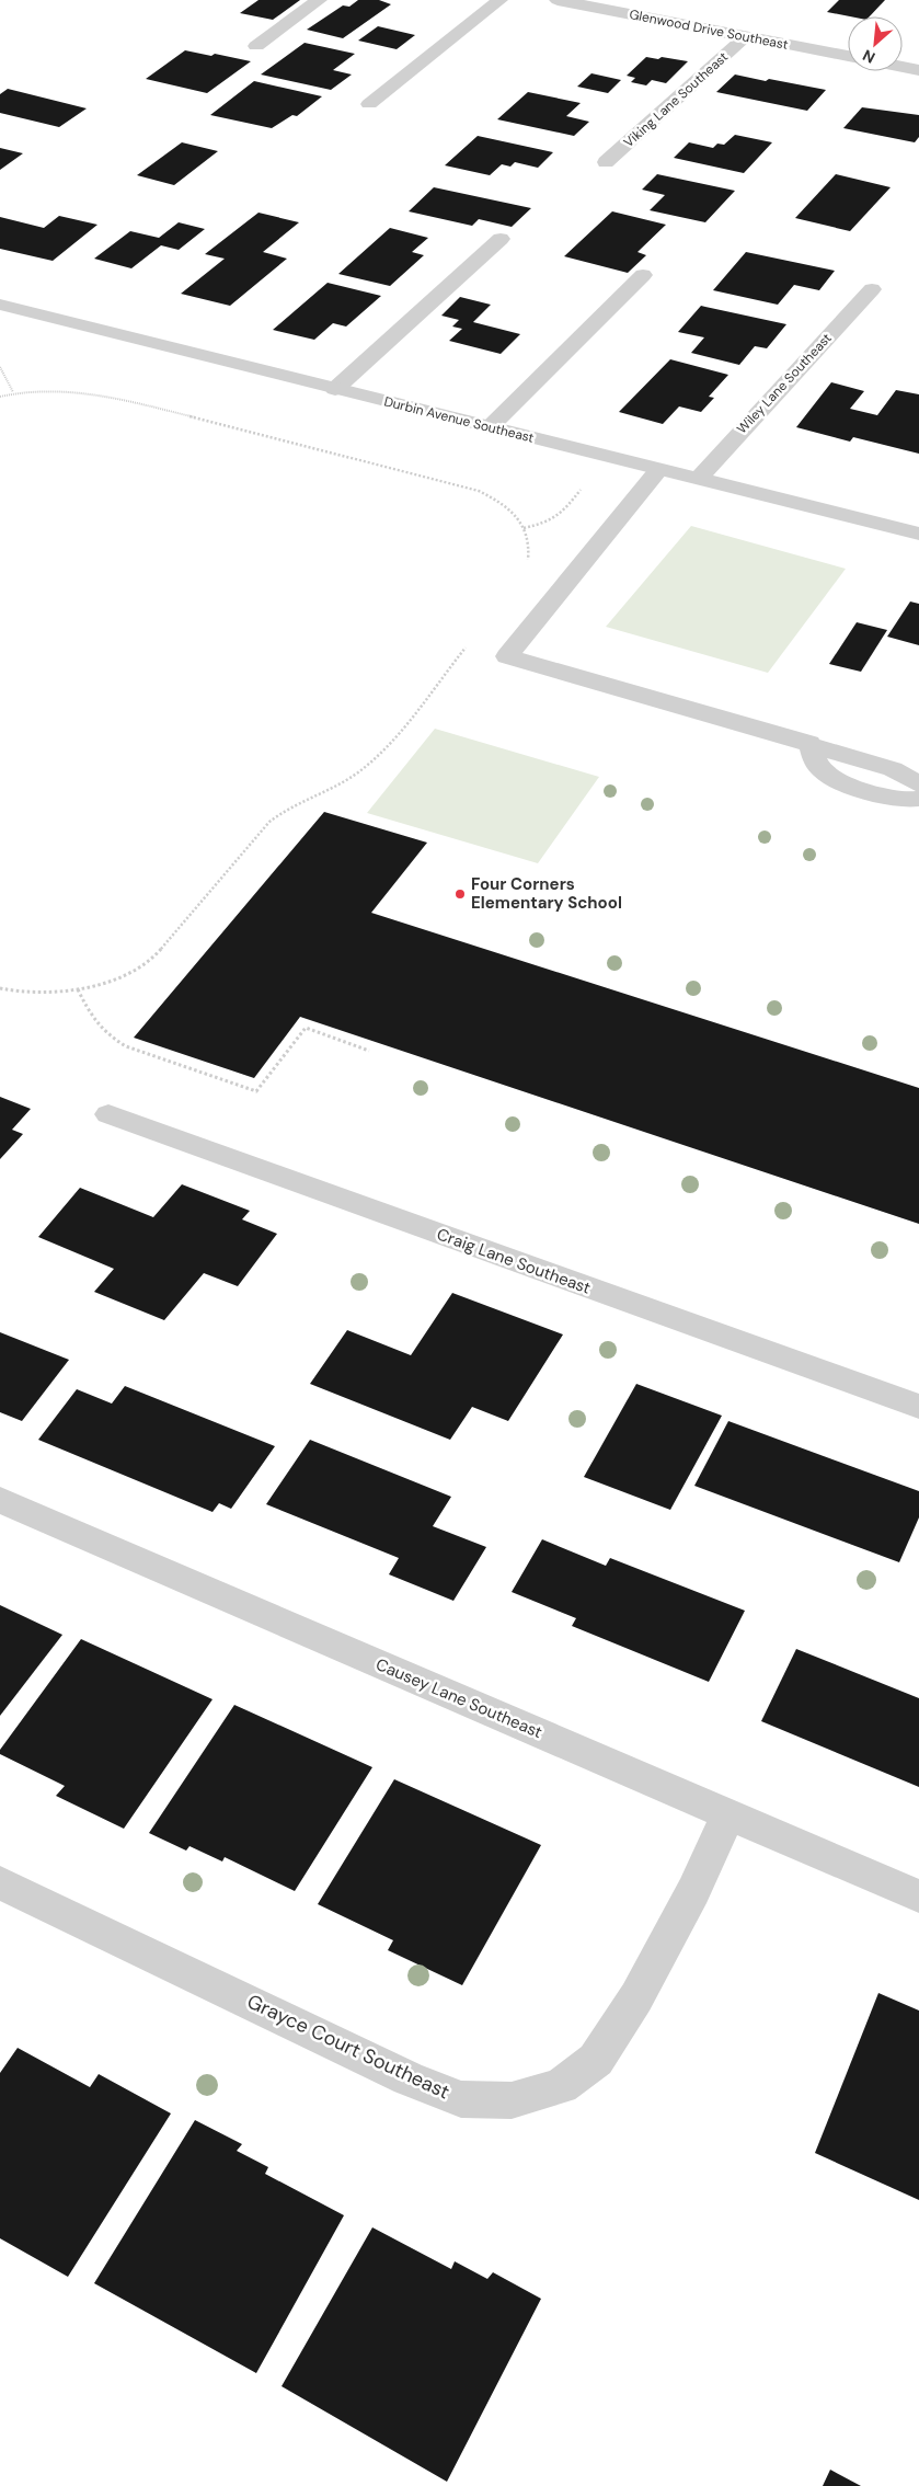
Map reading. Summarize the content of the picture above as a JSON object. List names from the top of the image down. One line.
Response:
{"streets":{"street":["Glenwood Drive Southeast","Viking Lane Southeast","Wiley Lane Southeast","Durbin Avenue Southeast","Craig Lane Southeast","Causey Lane Southeast","Grayce Court Southeast"]},"crossings":[["Glenwood Drive Southeast","Viking Lane Southeast"],["Wiley Lane Southeast","Durbin Avenue Southeast"],["Causey Lane Southeast","Grayce Court Southeast"]],"places":["Four Corners Elementary School"],"north":"bottom left"}
